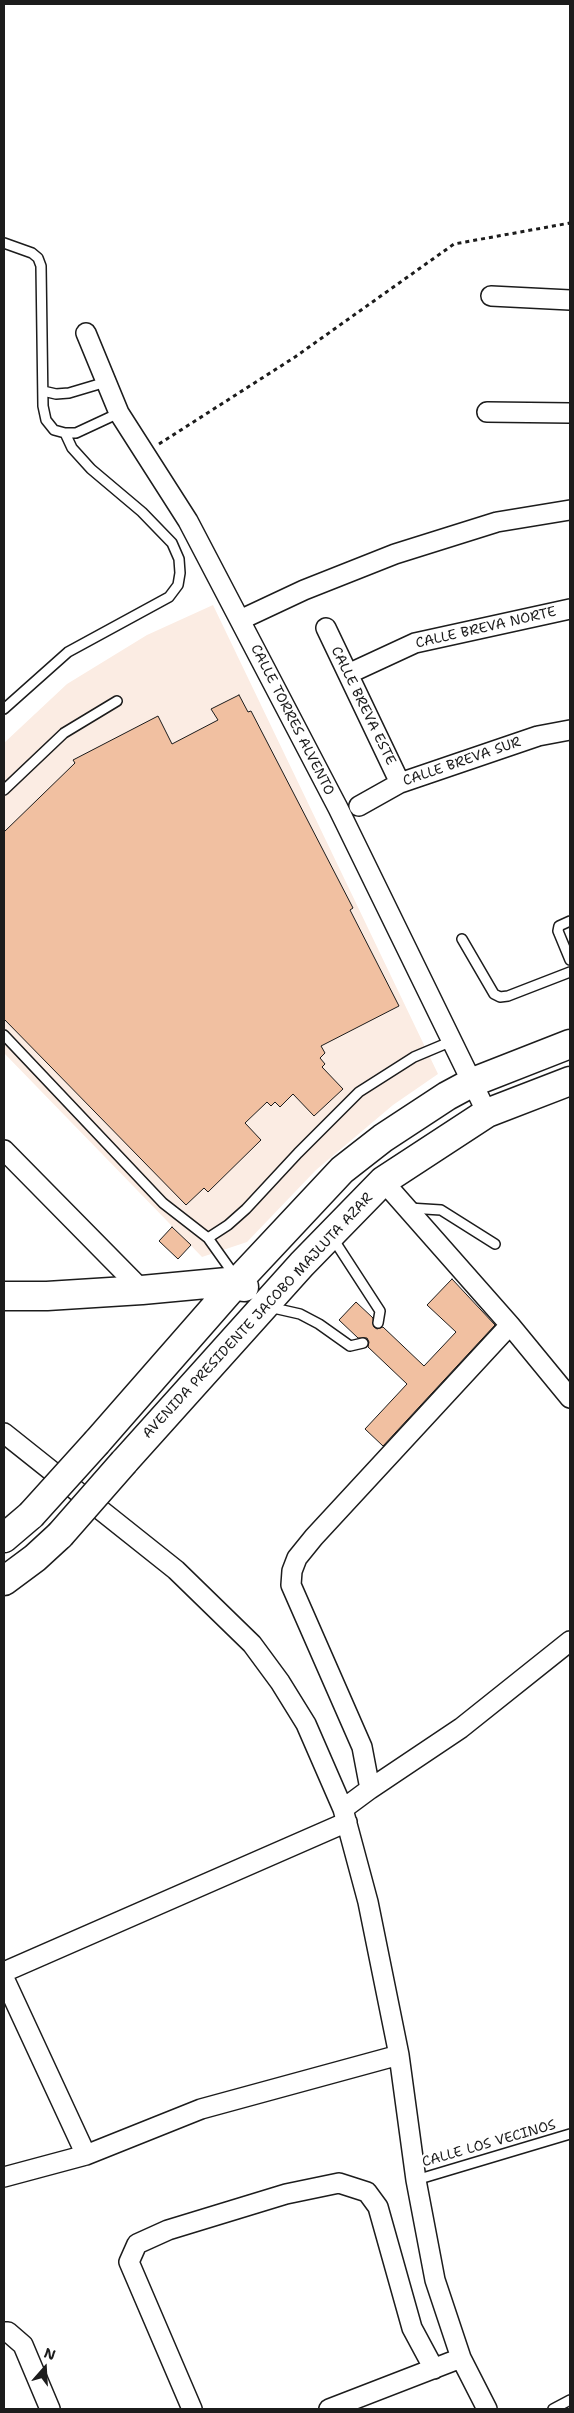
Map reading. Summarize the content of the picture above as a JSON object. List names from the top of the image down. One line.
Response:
{"streets":{"main road":["AVENIDA PRESIDENTE JACOBO MAJLUTA AZAR"],"street":["CALLE BREVA NORTE","CALLE BREVA ESTE","CALLE TORRES ALVENTO","CALLE BREVA SUR"],"lane":["CALLE LOS VECINOS"]},"crossings":[["CALLE BREVA NORTE","CALLE BREVA ESTE"],["CALLE BREVA ESTE","CALLE BREVA SUR"],["CALLE TORRES ALVENTO","AVENIDA PRESIDENTE JACOBO MAJLUTA AZAR"]],"north":"top"}
